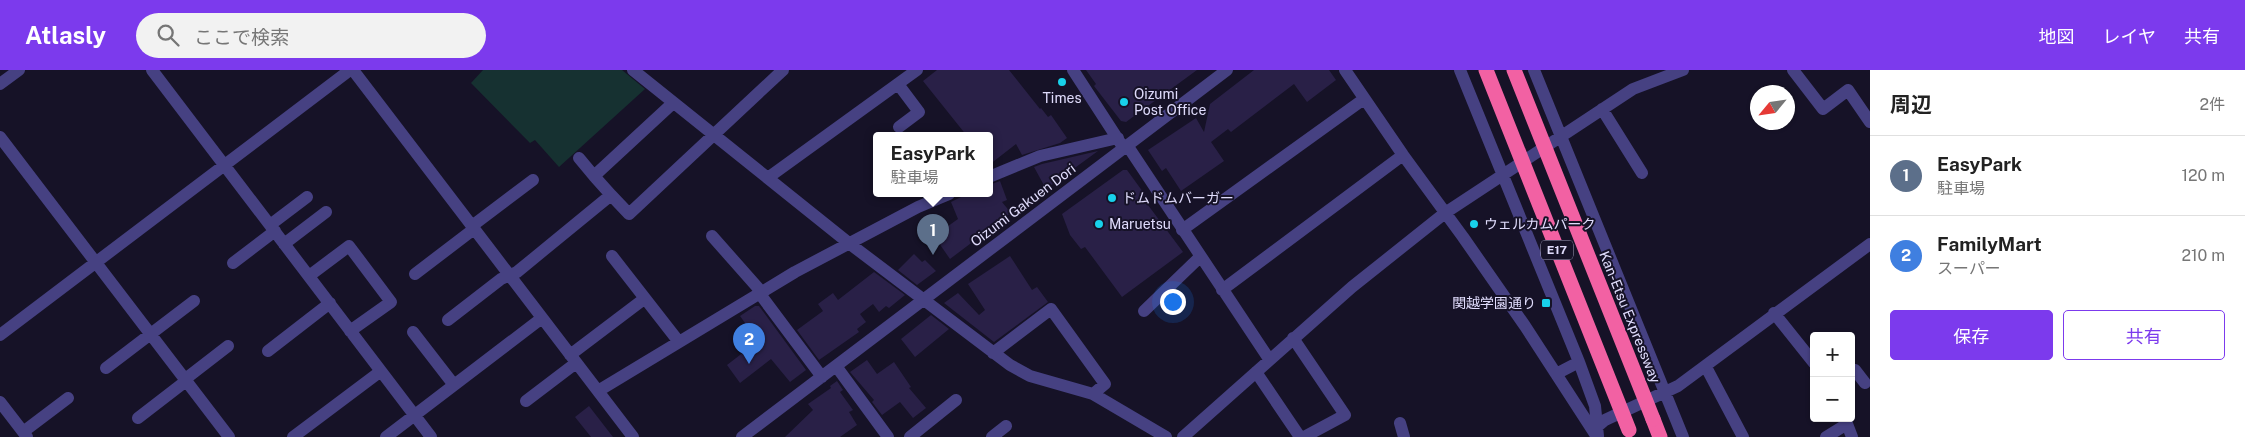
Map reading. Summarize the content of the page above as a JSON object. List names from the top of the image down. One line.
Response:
{"streets":{"highway":["E17","Kan-Etsu Expressway"],"street":["Oizumi Gakuen Dori"]},"places":{"other":["Times","Oizumi Post Office","ドムドムバーガー","Maruetsu","ウェルカムパーク"],"transit":["関越学園通り"]},"north":"bottom left","page":{"header":"Atlasly","search":"ここで検索","nav":["地図","レイヤ","共有"],"heading":["周辺","2件"],"popup":["EasyPark","駐車場"],"list":[{"mark":"1","name":"EasyPark","note":"駐車場","value":"120 m"},{"mark":"2","name":"FamilyMart","note":"スーパー","value":"210 m"}],"pins":["1","2"],"buttons":["保存","共有"],"map_buttons":["+","−"]}}
